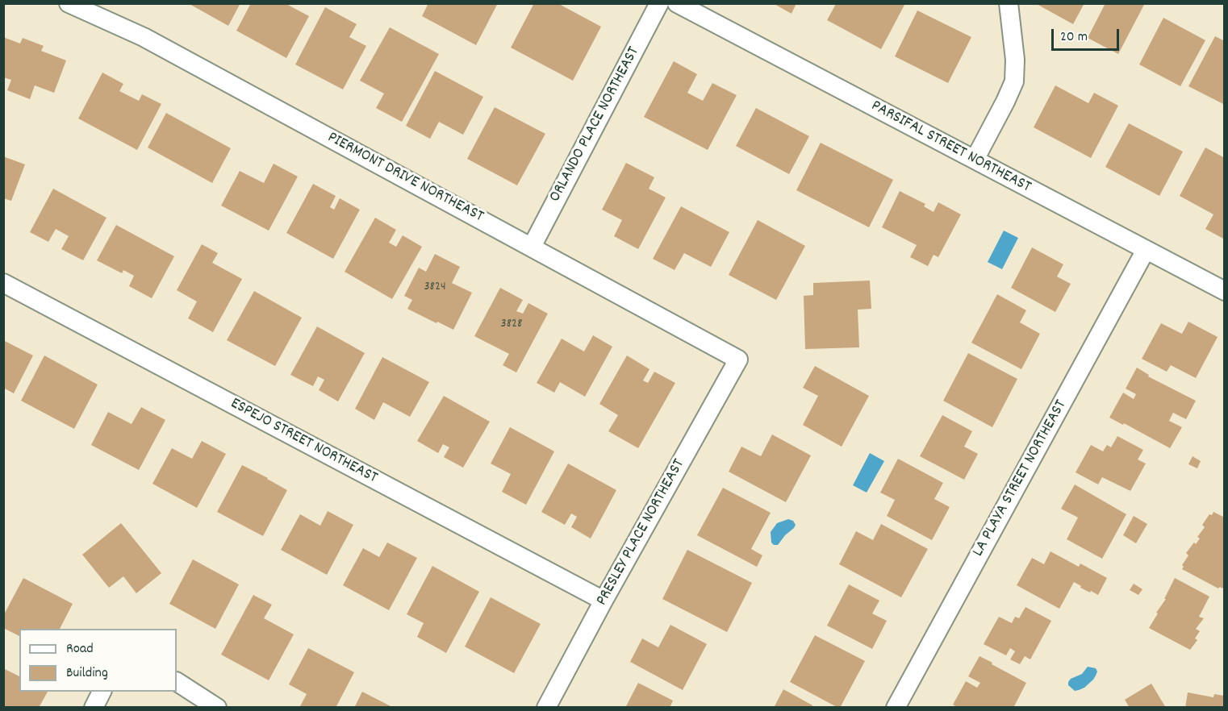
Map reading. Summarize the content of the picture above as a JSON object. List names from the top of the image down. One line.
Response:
{"streets":{"street":["ORLANDO PLACE NORTHEAST","PARSIFAL STREET NORTHEAST","PIERMONT DRIVE NORTHEAST","ESPEJO STREET NORTHEAST","LA PLAYA STREET NORTHEAST","PRESLEY PLACE NORTHEAST"]},"crossings":[["ORLANDO PLACE NORTHEAST","PIERMONT DRIVE NORTHEAST"],["PARSIFAL STREET NORTHEAST","LA PLAYA STREET NORTHEAST"],["PIERMONT DRIVE NORTHEAST","PRESLEY PLACE NORTHEAST"],["ESPEJO STREET NORTHEAST","PRESLEY PLACE NORTHEAST"]],"house_numbers":["3824","3828"],"legend":["Road","Building"],"scale_bar":"20 m"}
